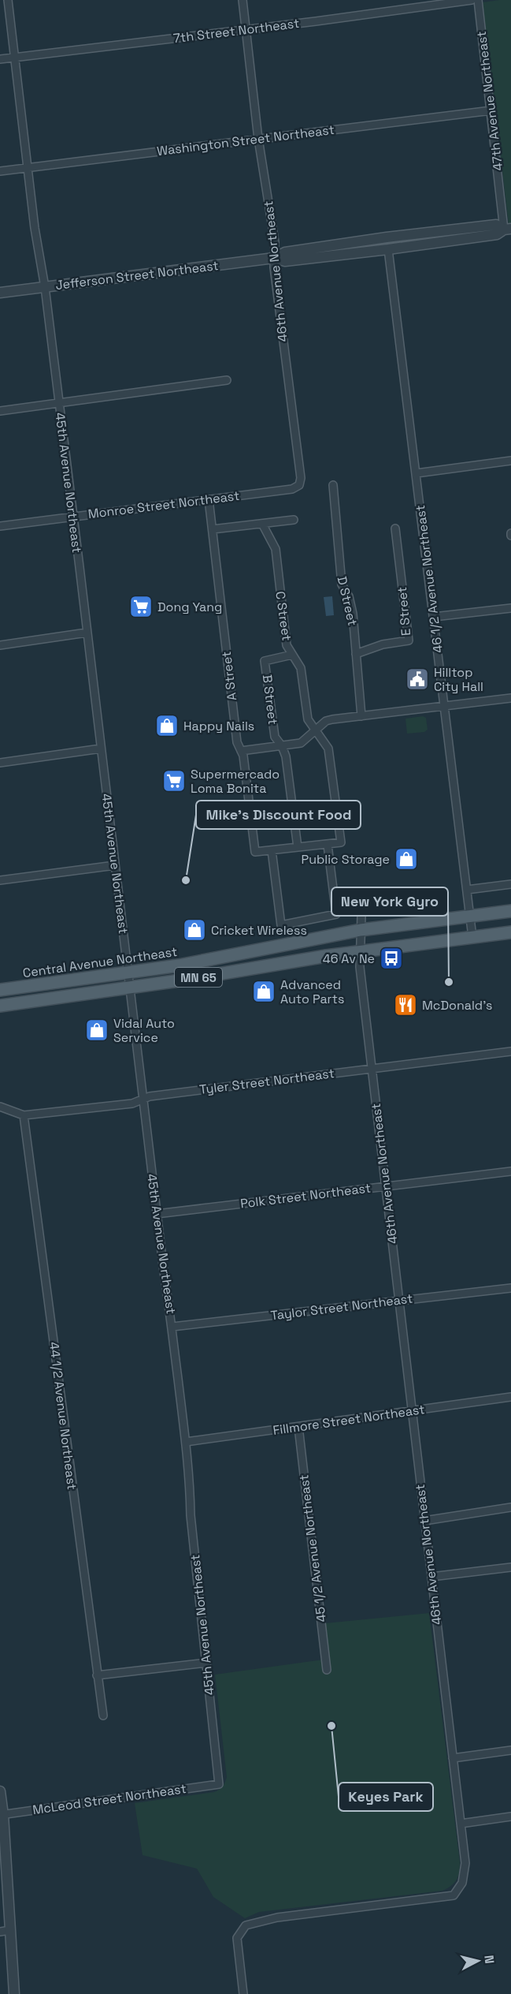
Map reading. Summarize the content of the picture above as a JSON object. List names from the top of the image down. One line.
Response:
{"streets":{"main road":["Central Avenue Northeast","MN 65"],"street":["7th Street Northeast","47th Avenue Northeast","Washington Street Northeast","46th Avenue Northeast","Jefferson Street Northeast","45th Avenue Northeast","Monroe Street Northeast","46 1/2 Avenue Northeast","D Street","E Street","C Street","A Street","B Street","Tyler Street Northeast","Polk Street Northeast","Taylor Street Northeast","44 1/2 Avenue Northeast","Fillmore Street Northeast","45 1/2 Avenue Northeast","McLeod Street Northeast"]},"crossings":[["7th Street Northeast","46th Avenue Northeast"],["7th Street Northeast","45th Avenue Northeast"],["47th Avenue Northeast","Washington Street Northeast"],["47th Avenue Northeast","Jefferson Street Northeast"],["Washington Street Northeast","46th Avenue Northeast"],["Washington Street Northeast","45th Avenue Northeast"],["46th Avenue Northeast","Jefferson Street Northeast"],["46th Avenue Northeast","Monroe Street Northeast"],["46th Avenue Northeast","Central Avenue Northeast"],["46th Avenue Northeast","MN 65"],["46th Avenue Northeast","Tyler Street Northeast"],["46th Avenue Northeast","Polk Street Northeast"],["46th Avenue Northeast","Taylor Street Northeast"],["46th Avenue Northeast","Fillmore Street Northeast"],["Jefferson Street Northeast","45th Avenue Northeast"],["Jefferson Street Northeast","46 1/2 Avenue Northeast"],["45th Avenue Northeast","Monroe Street Northeast"],["45th Avenue Northeast","Central Avenue Northeast"],["45th Avenue Northeast","MN 65"],["45th Avenue Northeast","Tyler Street Northeast"],["45th Avenue Northeast","Polk Street Northeast"],["45th Avenue Northeast","Taylor Street Northeast"],["45th Avenue Northeast","Fillmore Street Northeast"],["45th Avenue Northeast","McLeod Street Northeast"],["Monroe Street Northeast","A Street"],["46 1/2 Avenue Northeast","Central Avenue Northeast"],["46 1/2 Avenue Northeast","MN 65"],["D Street","E Street"],["C Street","B Street"],["Tyler Street Northeast","44 1/2 Avenue Northeast"],["Fillmore Street Northeast","45 1/2 Avenue Northeast"]],"places":{"supermarket":["Dong Yang","Supermercado Loma Bonita"],"public building":["Hilltop City Hall"],"shop":["Happy Nails","Public Storage","Cricket Wireless","Advanced Auto Parts","Vidal Auto Service"],"other":["Mike's Discount Food","New York Gyro","Keyes Park"],"bus stop":["46 Av Ne"],"restaurant":["McDonald's"]},"north":"right"}
